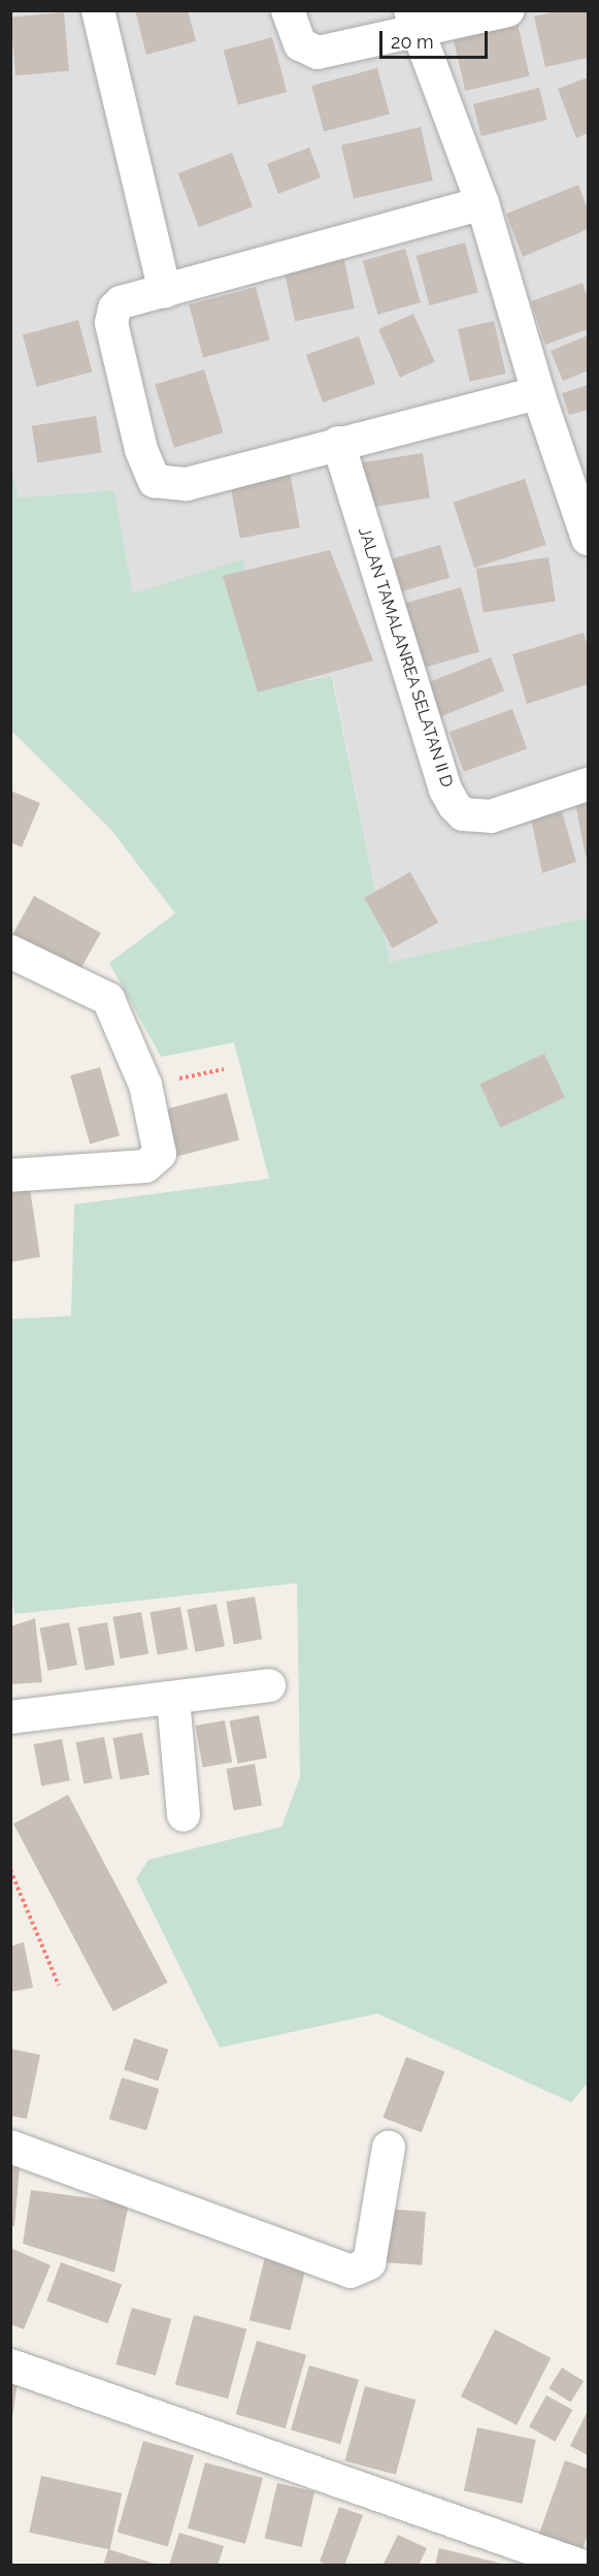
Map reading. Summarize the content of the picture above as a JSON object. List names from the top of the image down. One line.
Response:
{"streets":{"street":["JALAN TAMALANREA SELATAN II D"]},"scale_bar":"20 m"}
